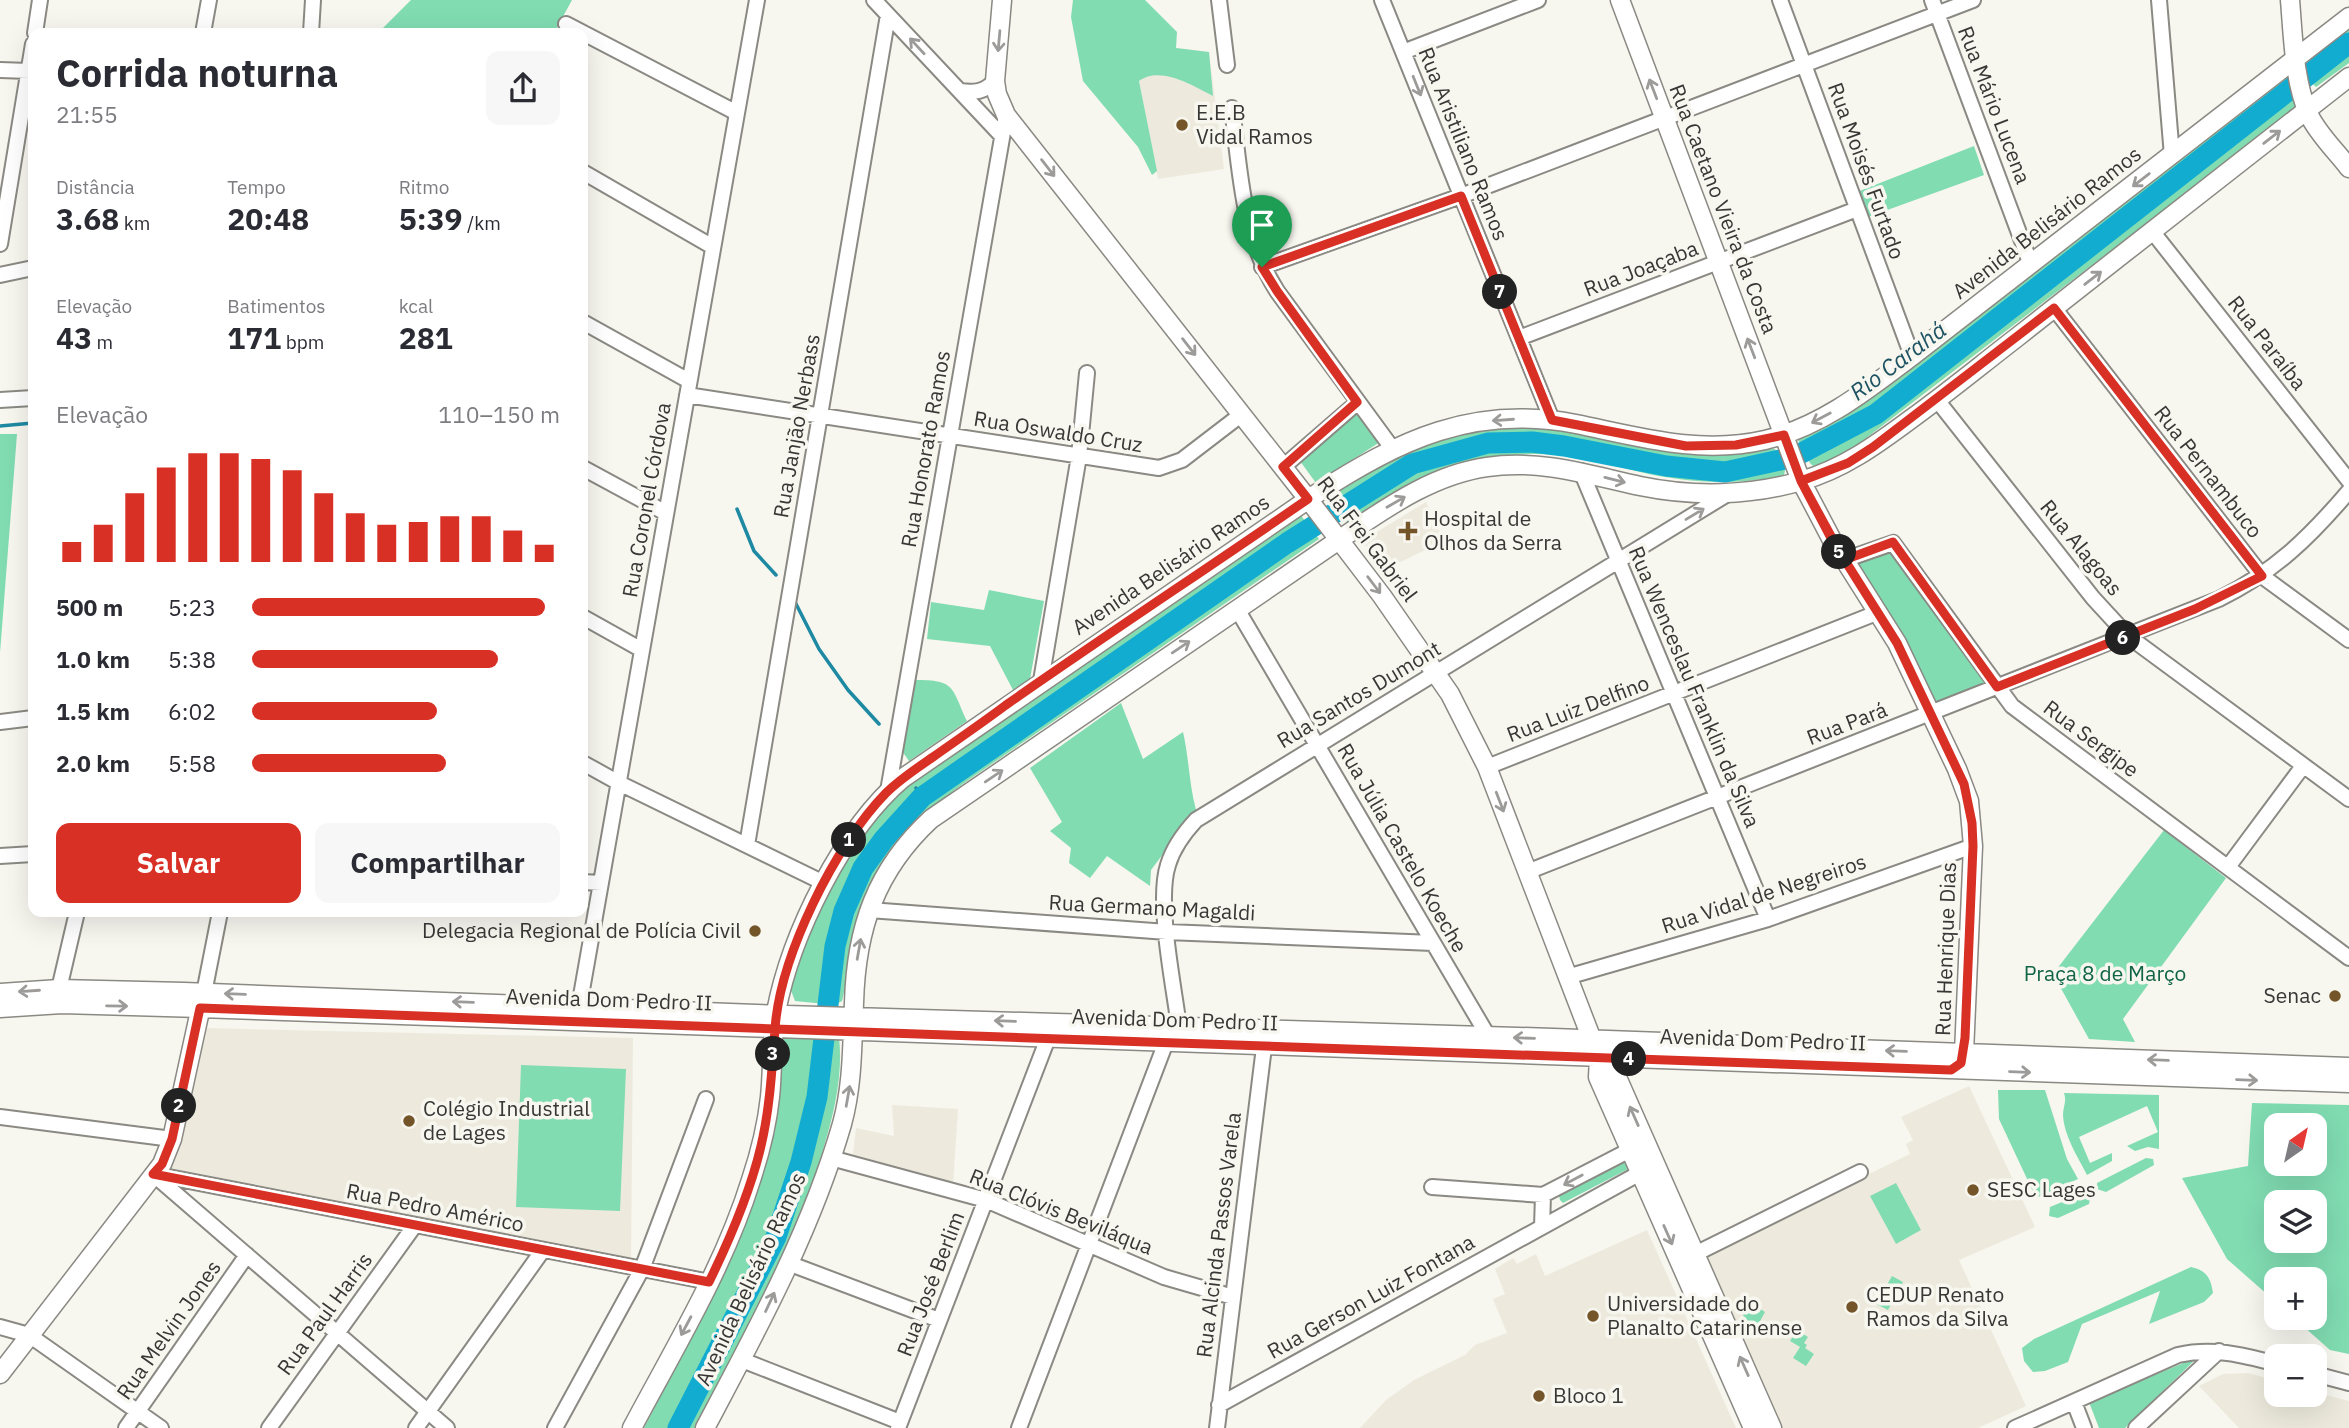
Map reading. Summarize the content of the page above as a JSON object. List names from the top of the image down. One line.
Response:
{"streets":{"main road":["Rua Caetano Vieira da Costa","Avenida Belisário Ramos","Rua Frei Gabriel","Rua Henrique Dias","Avenida Dom Pedro II"],"street":["Rua Mário Lucena","Rua Aristiliano Ramos","Rua Moisés Furtado","Rua Joaçaba","Rua Paraíba","Rua Janjão Nerbass","Rua Oswaldo Cruz","Rua Honorato Ramos","Rua Pernambuco","Rua Coronel Córdova","Rua Alagoas","Rua Wenceslau Franklin da Silva","Rua Santos Dumont","Rua Luiz Delfino","Rua Pará","Rua Sergipe","Rua Júlia Castelo Koeche","Rua Vidal de Negreiros","Rua Germano Magaldi","Rua Pedro Américo","Rua Clóvis Beviláqua","Rua Alcinda Passos Varela","Rua José Berlim","Rua Gerson Luiz Fontana","Rua Paul Harris","Rua Melvin Jones"]},"crossings":[["Rua Mário Lucena","Avenida Belisário Ramos"],["Rua Aristiliano Ramos","Avenida Belisário Ramos"],["Rua Aristiliano Ramos","Rua Joaçaba"],["Rua Moisés Furtado","Avenida Belisário Ramos"],["Rua Moisés Furtado","Rua Joaçaba"],["Rua Caetano Vieira da Costa","Avenida Belisário Ramos"],["Rua Caetano Vieira da Costa","Rua Joaçaba"],["Rua Caetano Vieira da Costa","Rua Luiz Delfino"],["Rua Caetano Vieira da Costa","Rua Sergipe"],["Rua Caetano Vieira da Costa","Rua Henrique Dias"],["Avenida Belisário Ramos","Rua Paraíba"],["Avenida Belisário Ramos","Rua Honorato Ramos"],["Avenida Belisário Ramos","Rua Pernambuco"],["Avenida Belisário Ramos","Rua Frei Gabriel"],["Avenida Belisário Ramos","Rua Alagoas"],["Avenida Belisário Ramos","Rua Wenceslau Franklin da Silva"],["Avenida Belisário Ramos","Rua Santos Dumont"],["Avenida Belisário Ramos","Rua Júlia Castelo Koeche"],["Avenida Belisário Ramos","Rua Germano Magaldi"],["Avenida Belisário Ramos","Avenida Dom Pedro II"],["Avenida Belisário Ramos","Rua Pedro Américo"],["Avenida Belisário Ramos","Rua Clóvis Beviláqua"],["Rua Janjão Nerbass","Rua Oswaldo Cruz"],["Rua Oswaldo Cruz","Rua Honorato Ramos"],["Rua Oswaldo Cruz","Rua Coronel Córdova"],["Rua Oswaldo Cruz","Rua Frei Gabriel"],["Rua Honorato Ramos","Rua Frei Gabriel"],["Rua Pernambuco","Rua Pará"],["Rua Coronel Córdova","Avenida Dom Pedro II"],["Rua Frei Gabriel","Rua Santos Dumont"],["Rua Frei Gabriel","Rua Luiz Delfino"],["Rua Frei Gabriel","Rua Pará"],["Rua Frei Gabriel","Rua Vidal de Negreiros"],["Rua Frei Gabriel","Avenida Dom Pedro II"],["Rua Alagoas","Rua Pará"],["Rua Wenceslau Franklin da Silva","Rua Santos Dumont"],["Rua Wenceslau Franklin da Silva","Rua Luiz Delfino"],["Rua Wenceslau Franklin da Silva","Rua Pará"],["Rua Wenceslau Franklin da Silva","Rua Vidal de Negreiros"],["Rua Santos Dumont","Rua Júlia Castelo Koeche"],["Rua Santos Dumont","Rua Germano Magaldi"],["Rua Santos Dumont","Avenida Dom Pedro II"],["Rua Luiz Delfino","Rua Henrique Dias"],["Rua Pará","Rua Sergipe"],["Rua Pará","Rua Henrique Dias"],["Rua Júlia Castelo Koeche","Rua Germano Magaldi"],["Rua Júlia Castelo Koeche","Avenida Dom Pedro II"],["Rua Vidal de Negreiros","Rua Henrique Dias"],["Rua Henrique Dias","Avenida Dom Pedro II"],["Avenida Dom Pedro II","Rua Alcinda Passos Varela"],["Avenida Dom Pedro II","Rua José Berlim"],["Rua Pedro Américo","Rua Paul Harris"],["Rua Clóvis Beviláqua","Rua Alcinda Passos Varela"],["Rua Clóvis Beviláqua","Rua José Berlim"],["Rua Alcinda Passos Varela","Rua Gerson Luiz Fontana"]],"one_way":["Rua Caetano Vieira da Costa","Rua Frei Gabriel"],"water":["Rio Carahá"],"parks":["Praça 8 de Março"],"places":{"other":["E.E.B Vidal Ramos","Delegacia Regional de Polícia Civil","Senac","Colégio Industrial de Lages","SESC Lages","CEDUP Renato Ramos da Silva","Universidade do Planalto Catarinense","Bloco 1"],"health":["Hospital de Olhos da Serra"]},"north":"top right","page":{"heading":["Corrida noturna","21:55"],"stats":[["Distância","3.68 km"],["Tempo","20:48"],["Ritmo","5:39 /km"],["Elevação","43 m"],["Batimentos","171 bpm"],["kcal","281"]],"pins":["7","5","6","1","3","4","2"],"chart":["Elevação","110–150 m"],"list":[{"name":"500 m","note":"5:23"},{"name":"1.0 km","note":"5:38"},{"name":"1.5 km","note":"6:02"},{"name":"2.0 km","note":"5:58"}],"buttons":["Salvar","Compartilhar"],"map_buttons":["+","−"]}}
